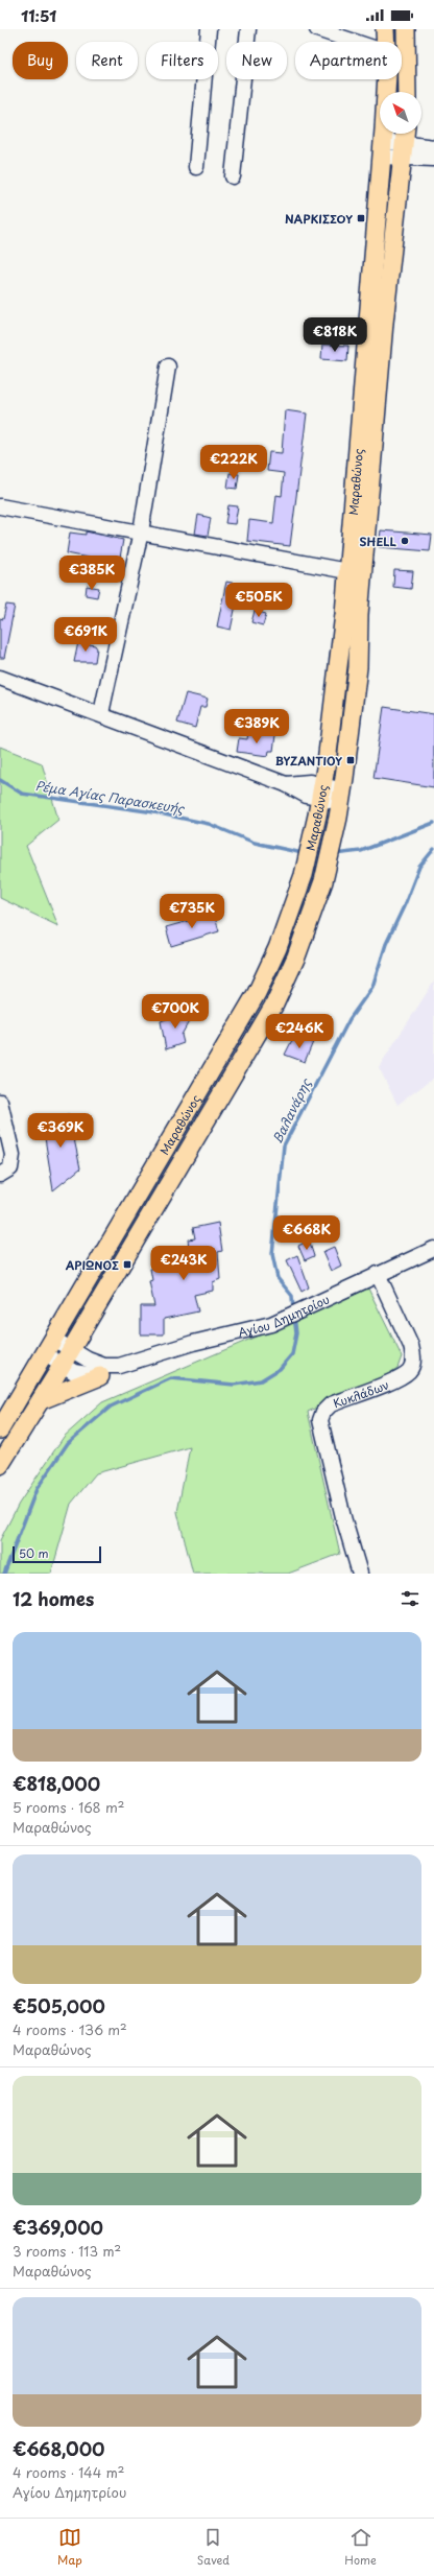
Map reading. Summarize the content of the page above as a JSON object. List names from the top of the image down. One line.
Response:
{"streets":{"main road":["Μαραθώνος"],"street":["Αγίου Δημητρίου","Κυκλάδων"]},"crossings":[["Μαραθώνος","Αγίου Δημητρίου"],["Αγίου Δημητρίου","Κυκλάδων"]],"water":["Ρέμα Αγίας Παρασκευής","Βαλανάρης"],"places":{"transit":["ΝΑΡΚΙΣΣΟΥ","ΒΥΖΑΝΤΙΟΥ","ΑΡΙΩΝΟΣ"],"other":["SHELL"]},"scale_bar":"50 m","north":"top left","page":{"status":"11:51","chip":["Buy","Rent","Filters","New","Apartment"],"price":["€818K","€222K","€385K","€505K","€691K","€389K","€735K","€700K","€246K","€369K","€668K","€243K"],"scale":"50 m","heading":"12 homes","list":[{"name":"€818,000","note":"5 rooms · 168 m² · Μαραθώνος"},{"name":"€505,000","note":"4 rooms · 136 m² · Μαραθώνος"},{"name":"€369,000","note":"3 rooms · 113 m² · Μαραθώνος"},{"name":"€668,000","note":"4 rooms · 144 m² · Αγίου Δημητρίου"}],"tabs":["Map","Saved","Home"]}}
